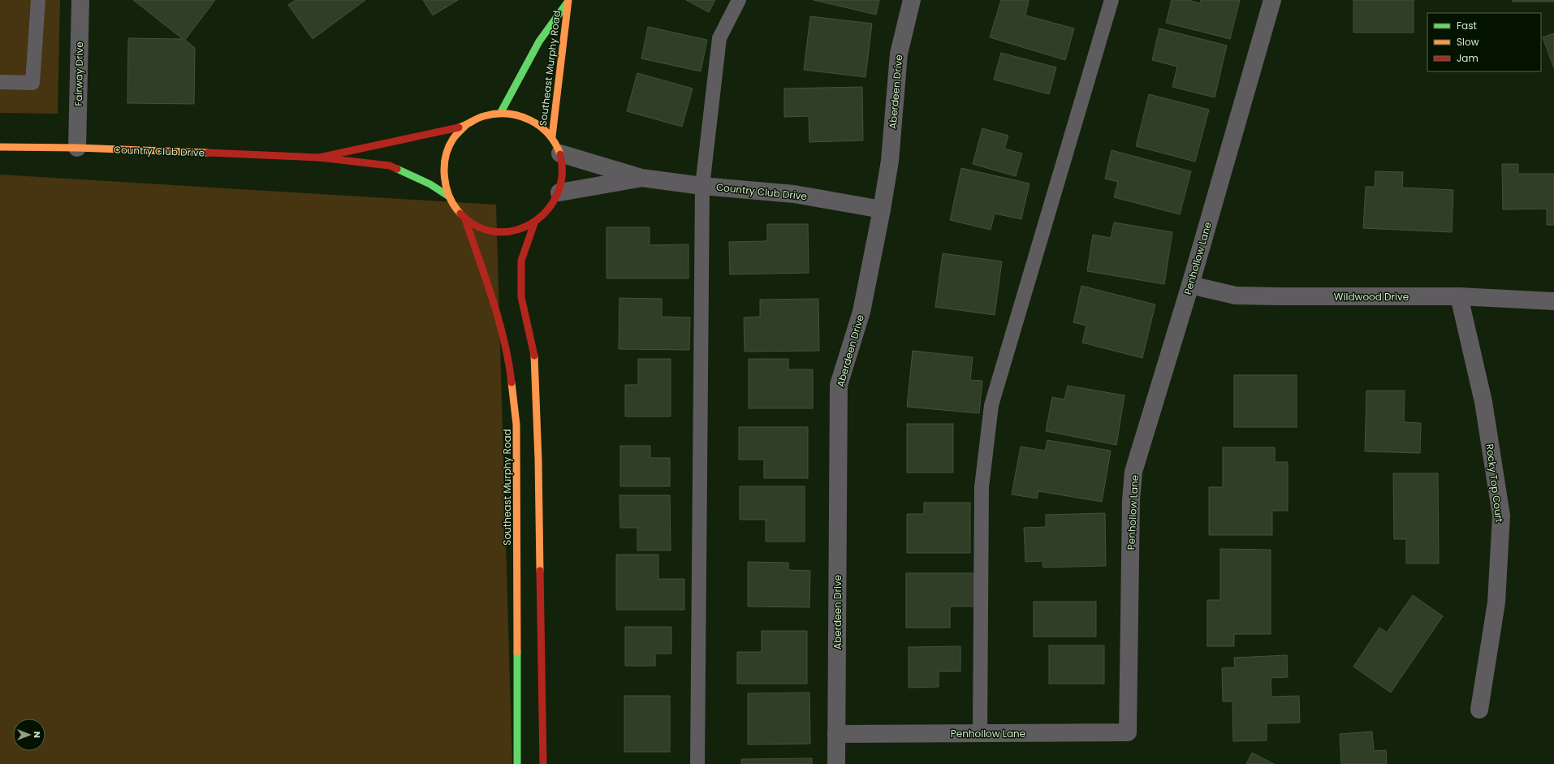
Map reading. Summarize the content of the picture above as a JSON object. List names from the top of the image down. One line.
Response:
{"streets":{"main road":["Southeast Murphy Road","Country Club Drive"],"street":["Fairway Drive","Aberdeen Drive","Penhollow Lane","Wildwood Drive","Rocky Top Court"]},"crossings":[["Fairway Drive","Country Club Drive"],["Aberdeen Drive","Country Club Drive"],["Aberdeen Drive","Penhollow Lane"],["Penhollow Lane","Wildwood Drive"],["Wildwood Drive","Rocky Top Court"]],"legend":["Fast","Slow","Jam"],"north":"right"}
